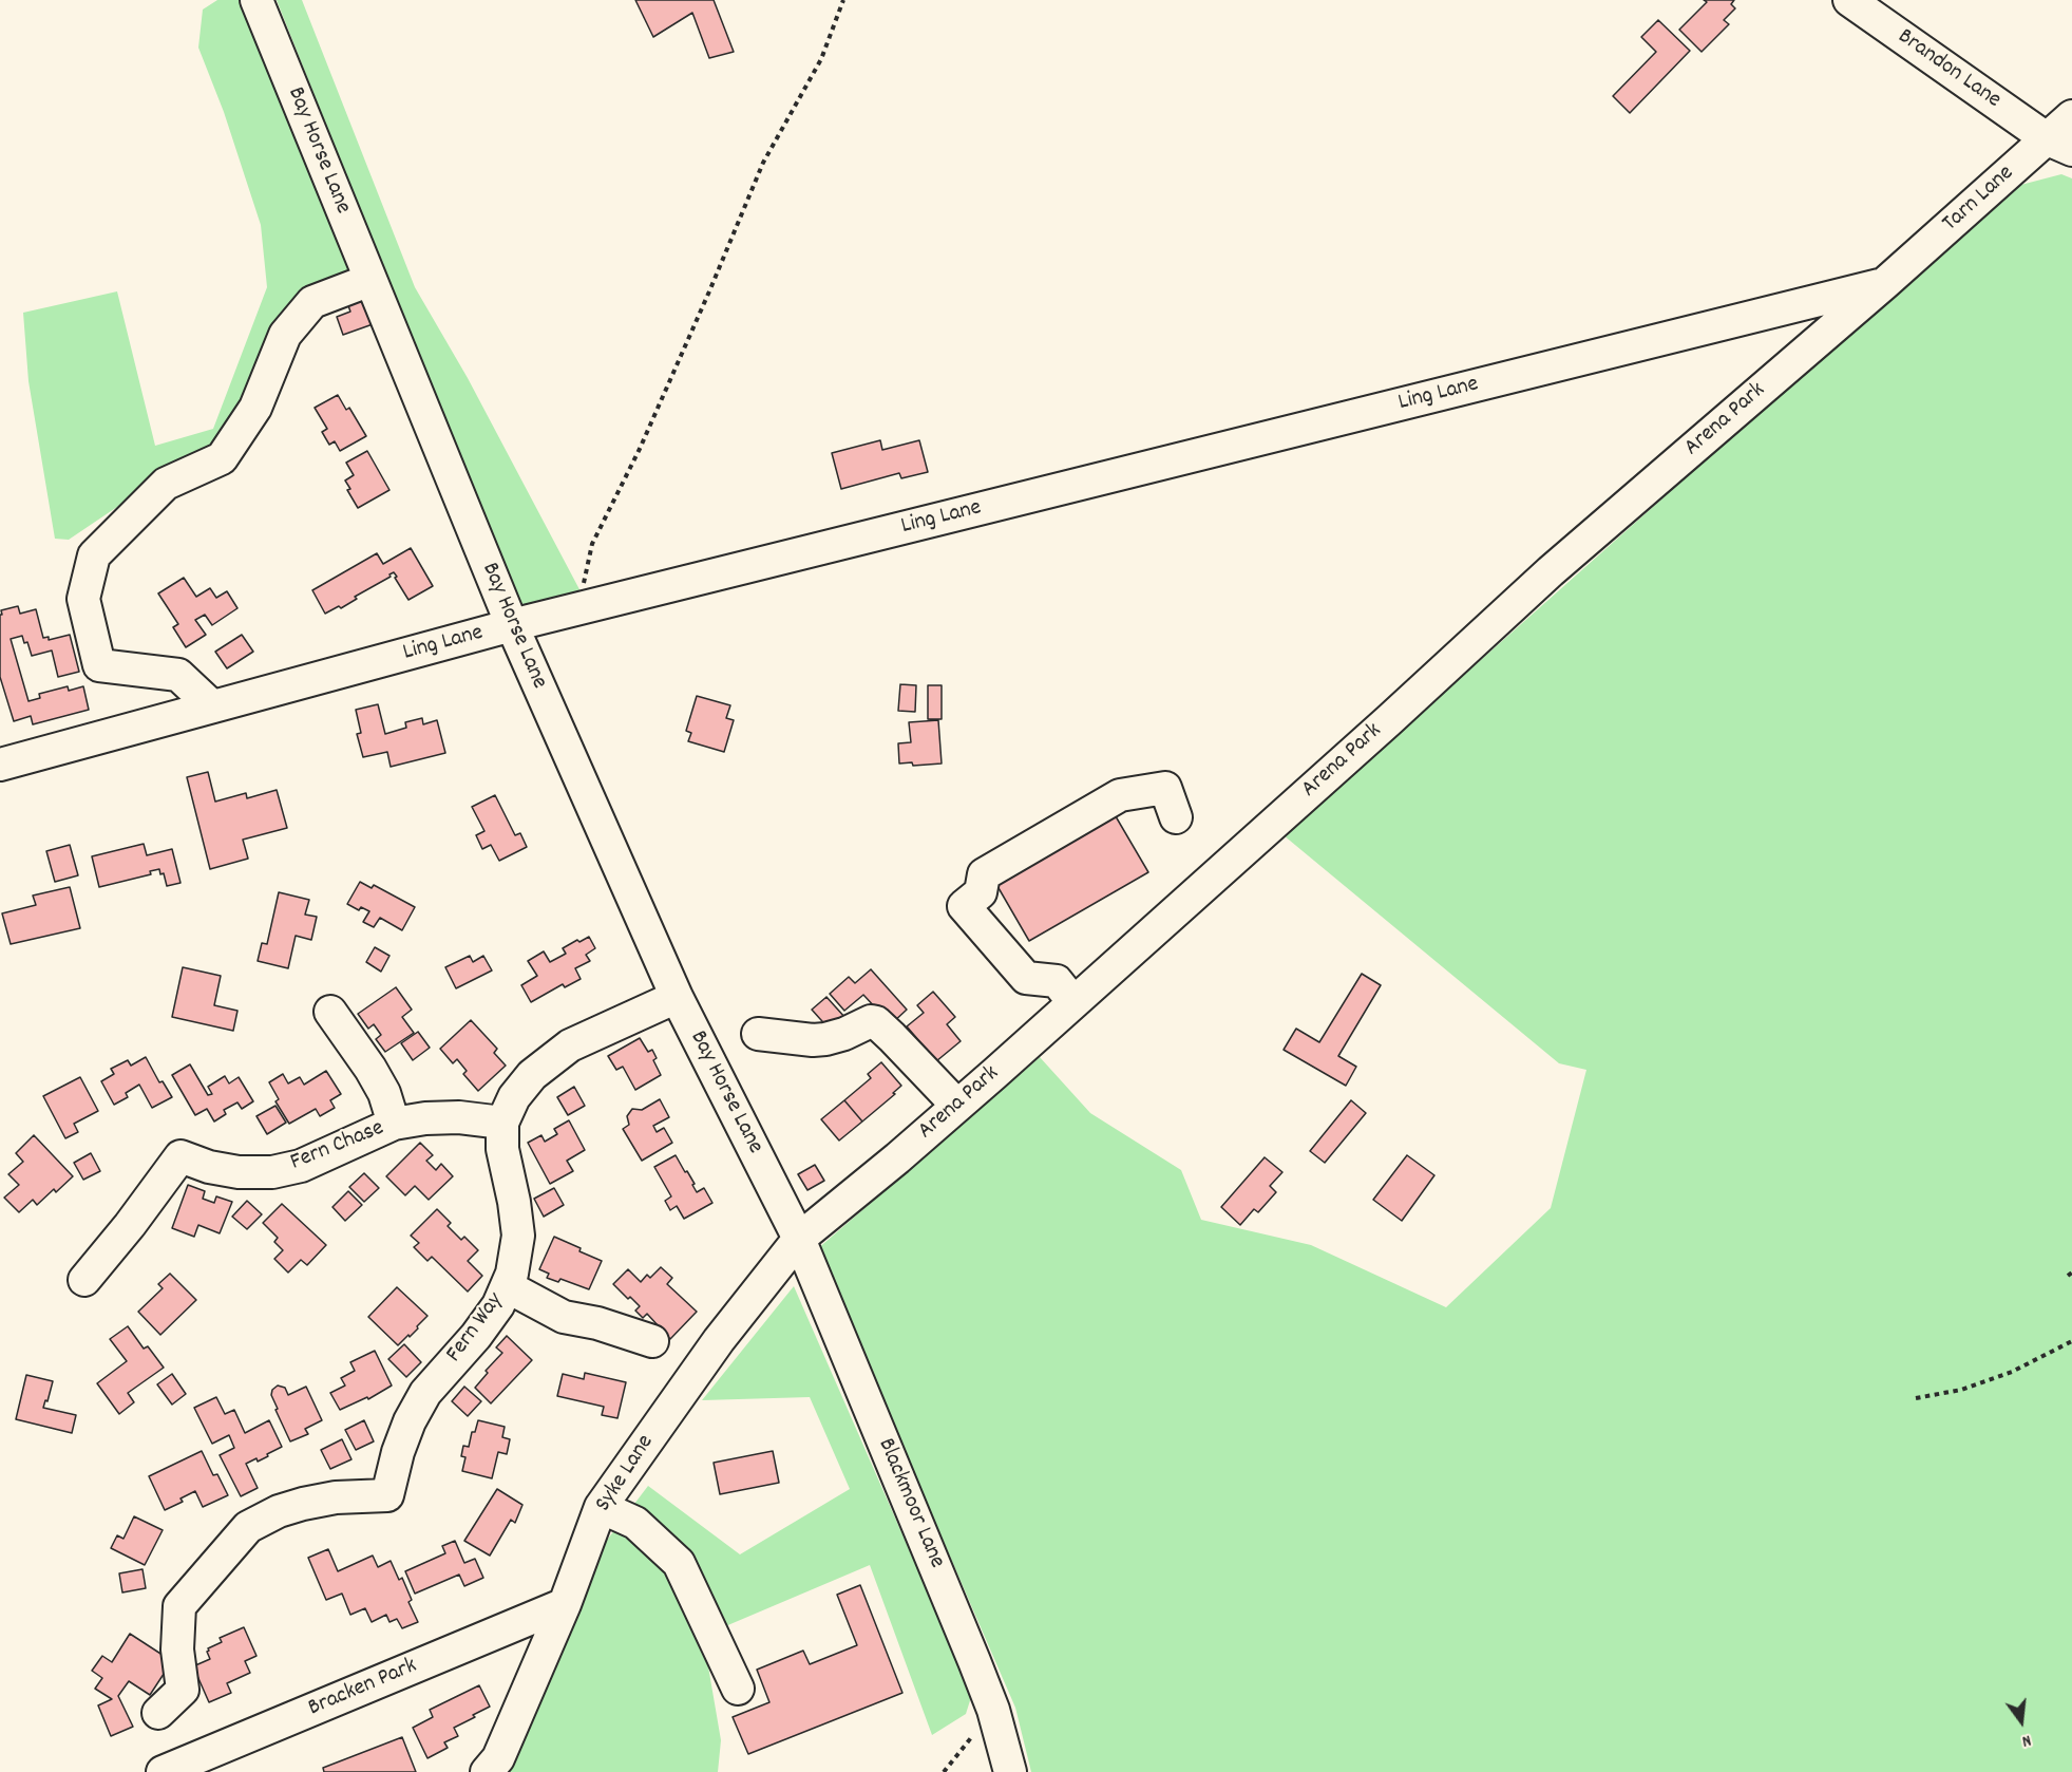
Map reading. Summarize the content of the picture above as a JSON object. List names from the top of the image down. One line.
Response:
{"streets":{"street":["Brandon Lane","Bay Horse Lane","Tarn Lane","Ling Lane","Arena Park","Fern Chase","Fern Way","Syke Lane","Blackmoor Lane","Bracken Park"]},"crossings":[["Brandon Lane","Tarn Lane"],["Bay Horse Lane","Ling Lane"],["Bay Horse Lane","Arena Park"],["Bay Horse Lane","Fern Way"],["Bay Horse Lane","Syke Lane"],["Bay Horse Lane","Blackmoor Lane"],["Tarn Lane","Ling Lane"],["Tarn Lane","Arena Park"],["Ling Lane","Arena Park"],["Arena Park","Syke Lane"],["Arena Park","Blackmoor Lane"],["Fern Chase","Fern Way"],["Syke Lane","Blackmoor Lane"],["Syke Lane","Bracken Park"]],"north":"bottom"}
